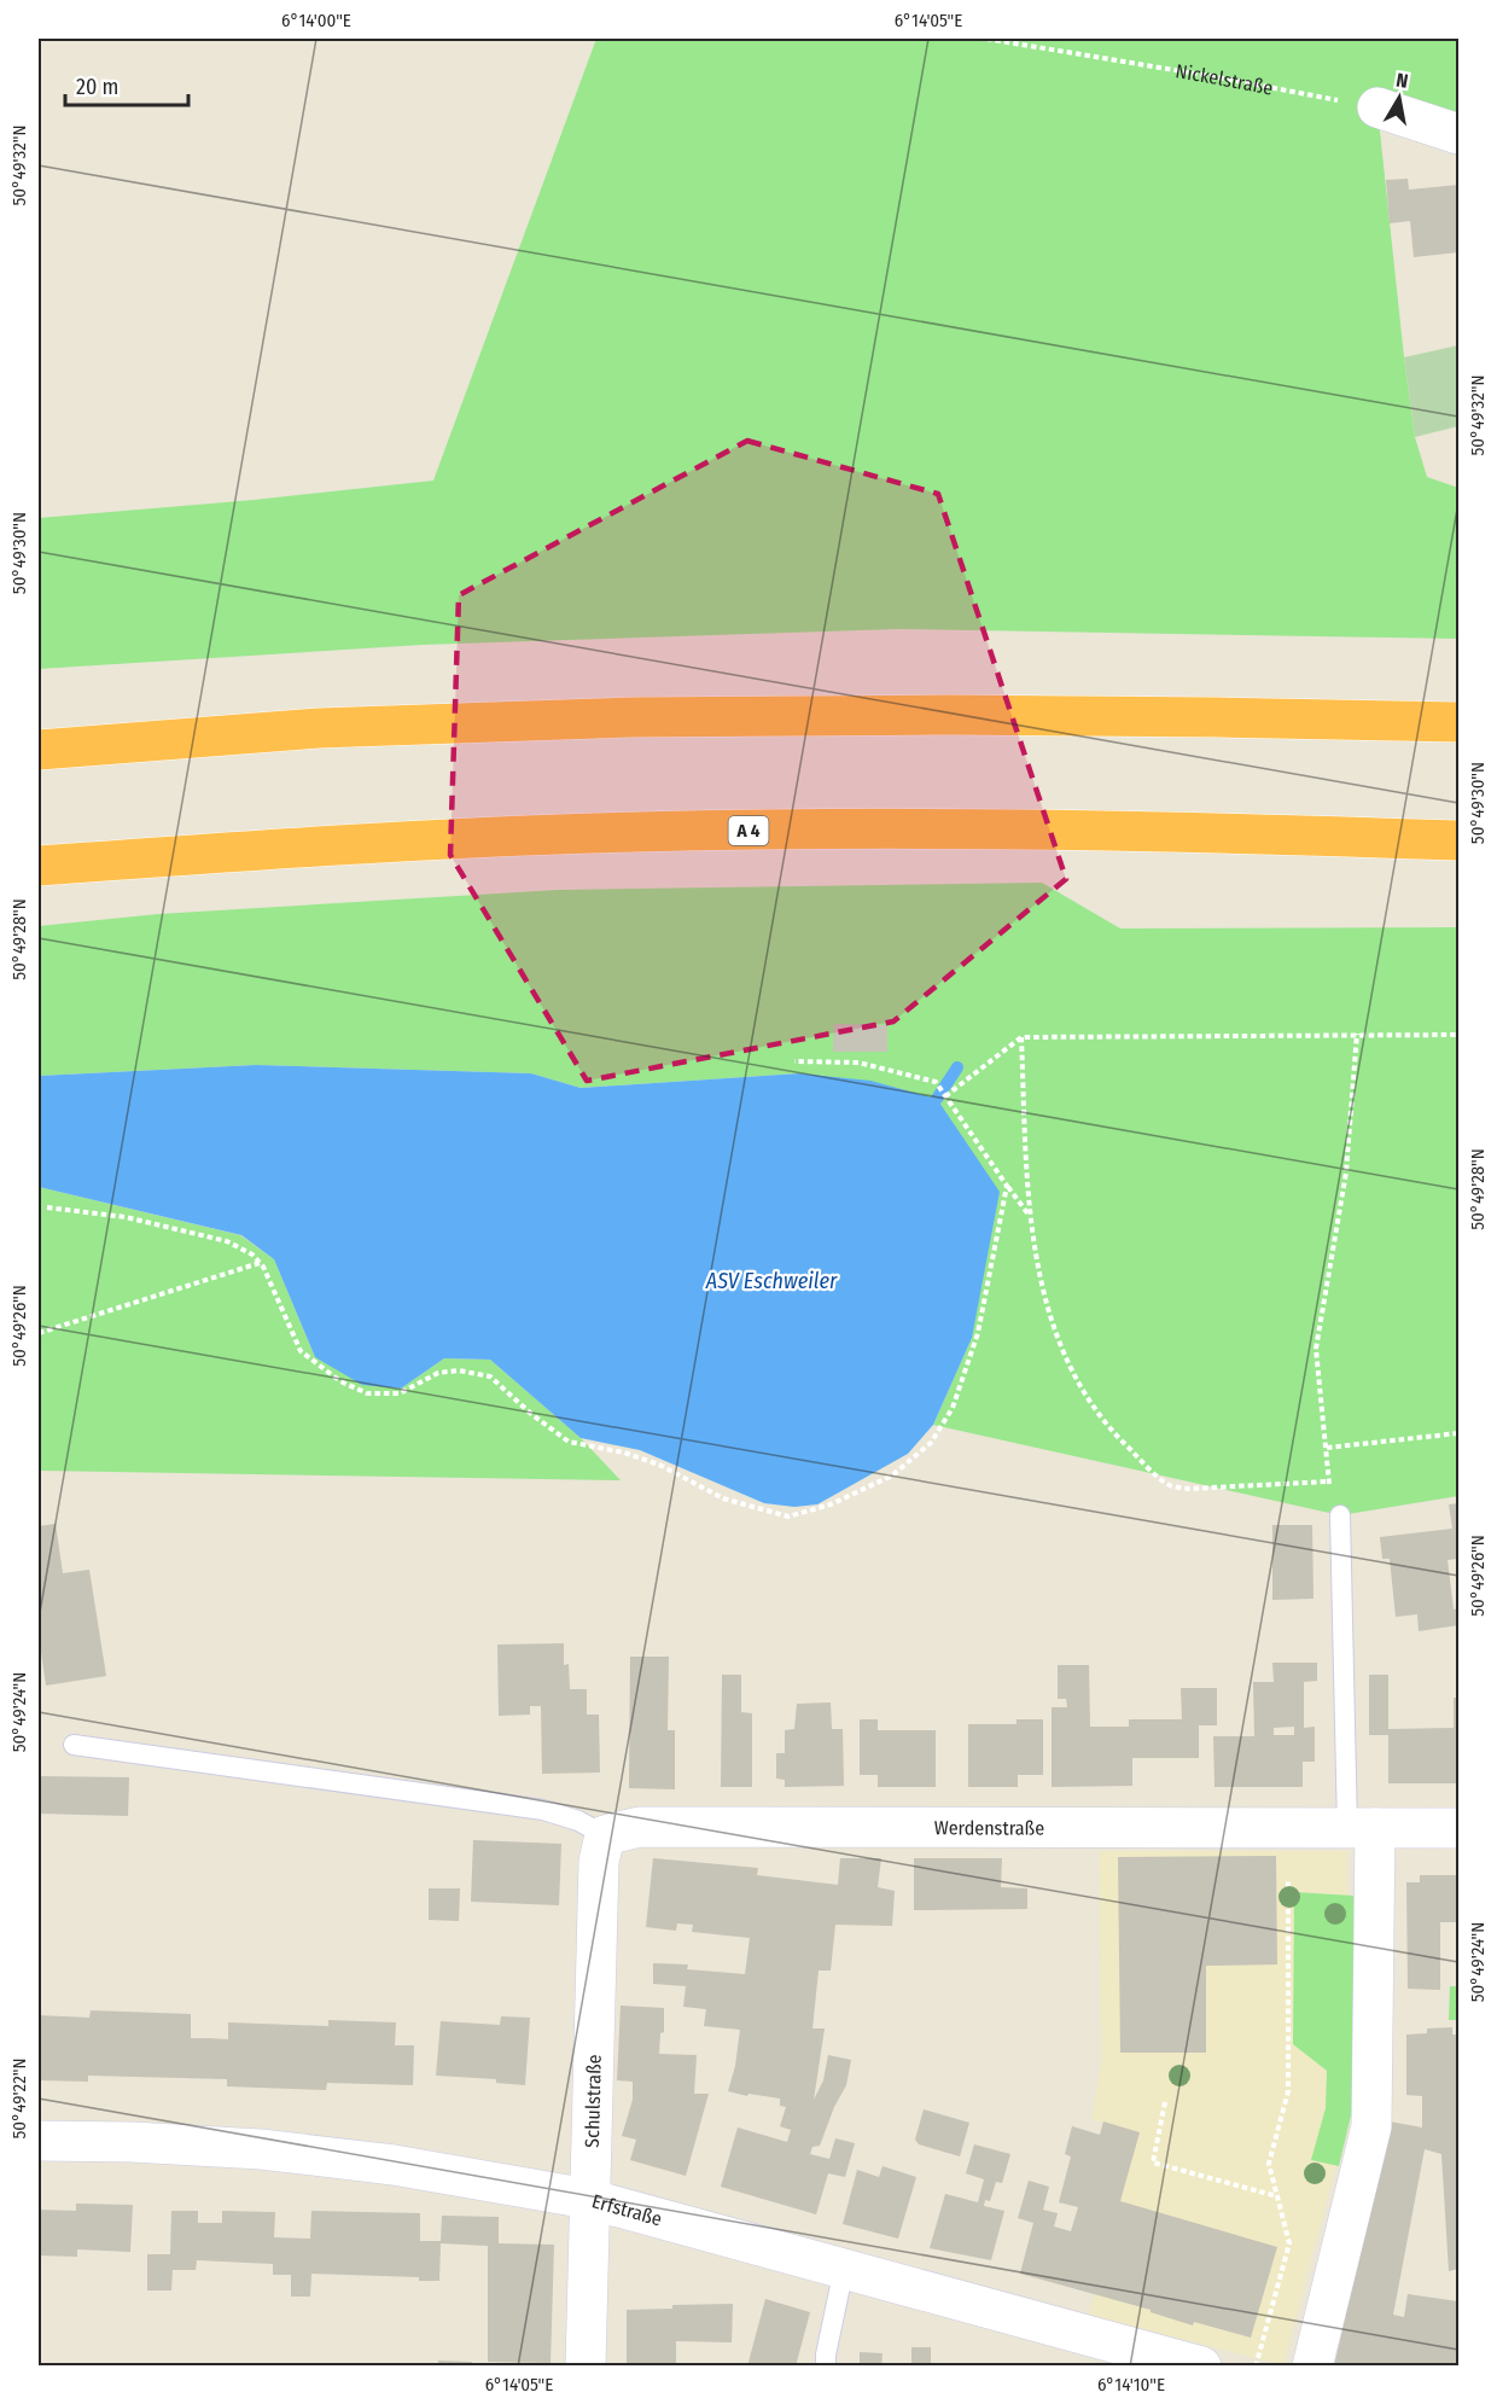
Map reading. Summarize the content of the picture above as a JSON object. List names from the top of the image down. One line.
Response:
{"streets":{"highway":["A 4"],"street":["Werdenstraße","Schulstraße","Erfstraße"],"path":["Nickelstraße"]},"crossings":[["Werdenstraße","Schulstraße"],["Schulstraße","Erfstraße"]],"water":["ASV Eschweiler"],"scale_bar":"20 m","north":"top","coordinates":["6°14'00\"E","6°14'05\"E","50°49'32\"N","50°49'30\"N","50°49'28\"N","50°49'26\"N","50°49'24\"N","50°49'22\"N","6°14'10\"E"]}
